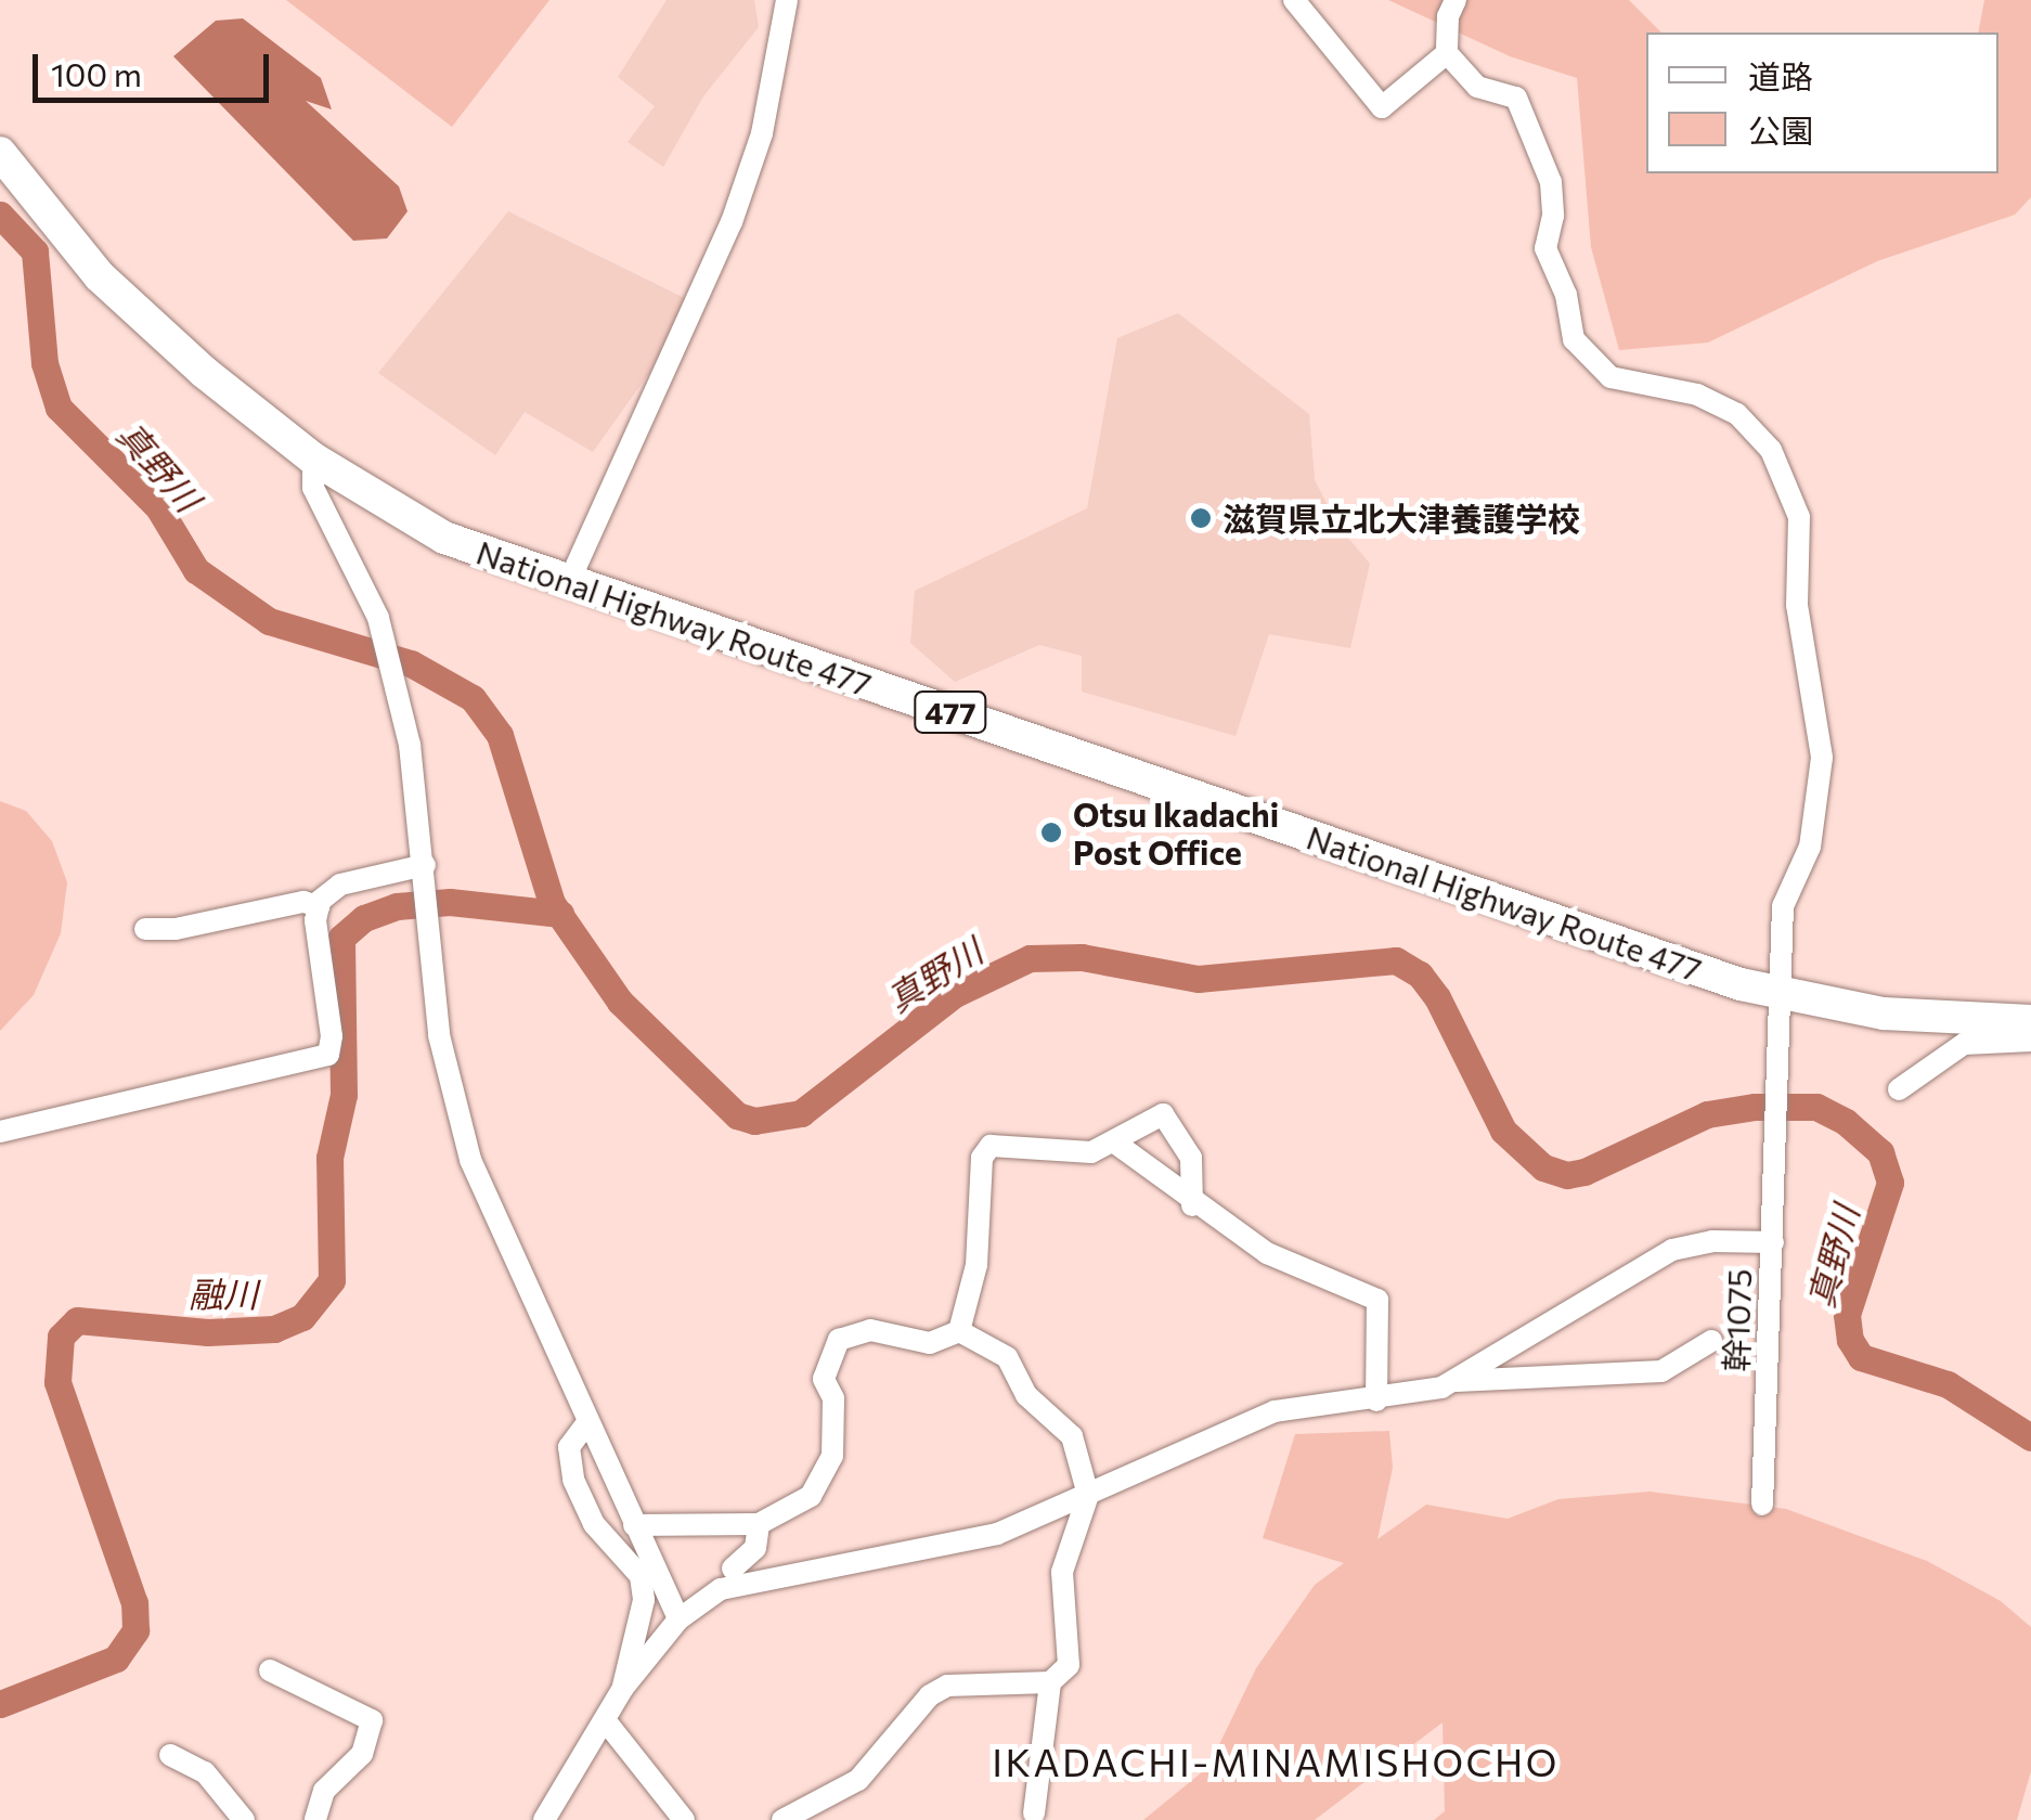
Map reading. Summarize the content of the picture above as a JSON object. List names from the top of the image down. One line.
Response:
{"streets":{"highway":["National Highway Route 477","477"],"street":["幹1075"]},"crossings":[["National Highway Route 477","幹1075"]],"districts":["IKADACHI-MINAMISHOCHO"],"water":["真野川","融川"],"places":["滋賀県立北大津養護学校","Otsu Ikadachi Post Office"],"legend":["道路","公園"],"scale_bar":"100 m"}
